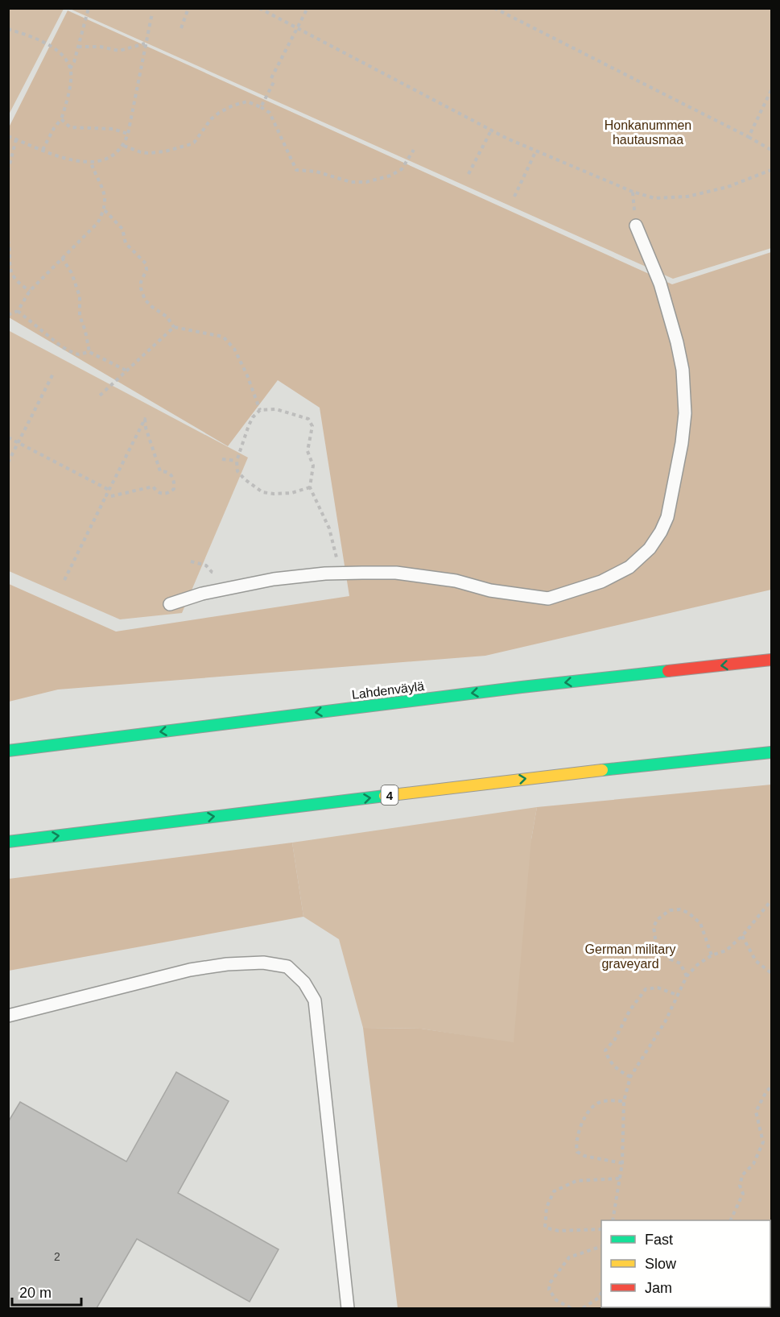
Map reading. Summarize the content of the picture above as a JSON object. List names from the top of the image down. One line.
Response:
{"streets":{"highway":["Lahdenväylä","4"]},"parks":["Honkanummen hautausmaa","German military graveyard"],"house_numbers":["2"],"legend":["Fast","Slow","Jam"],"scale_bar":"20 m"}
